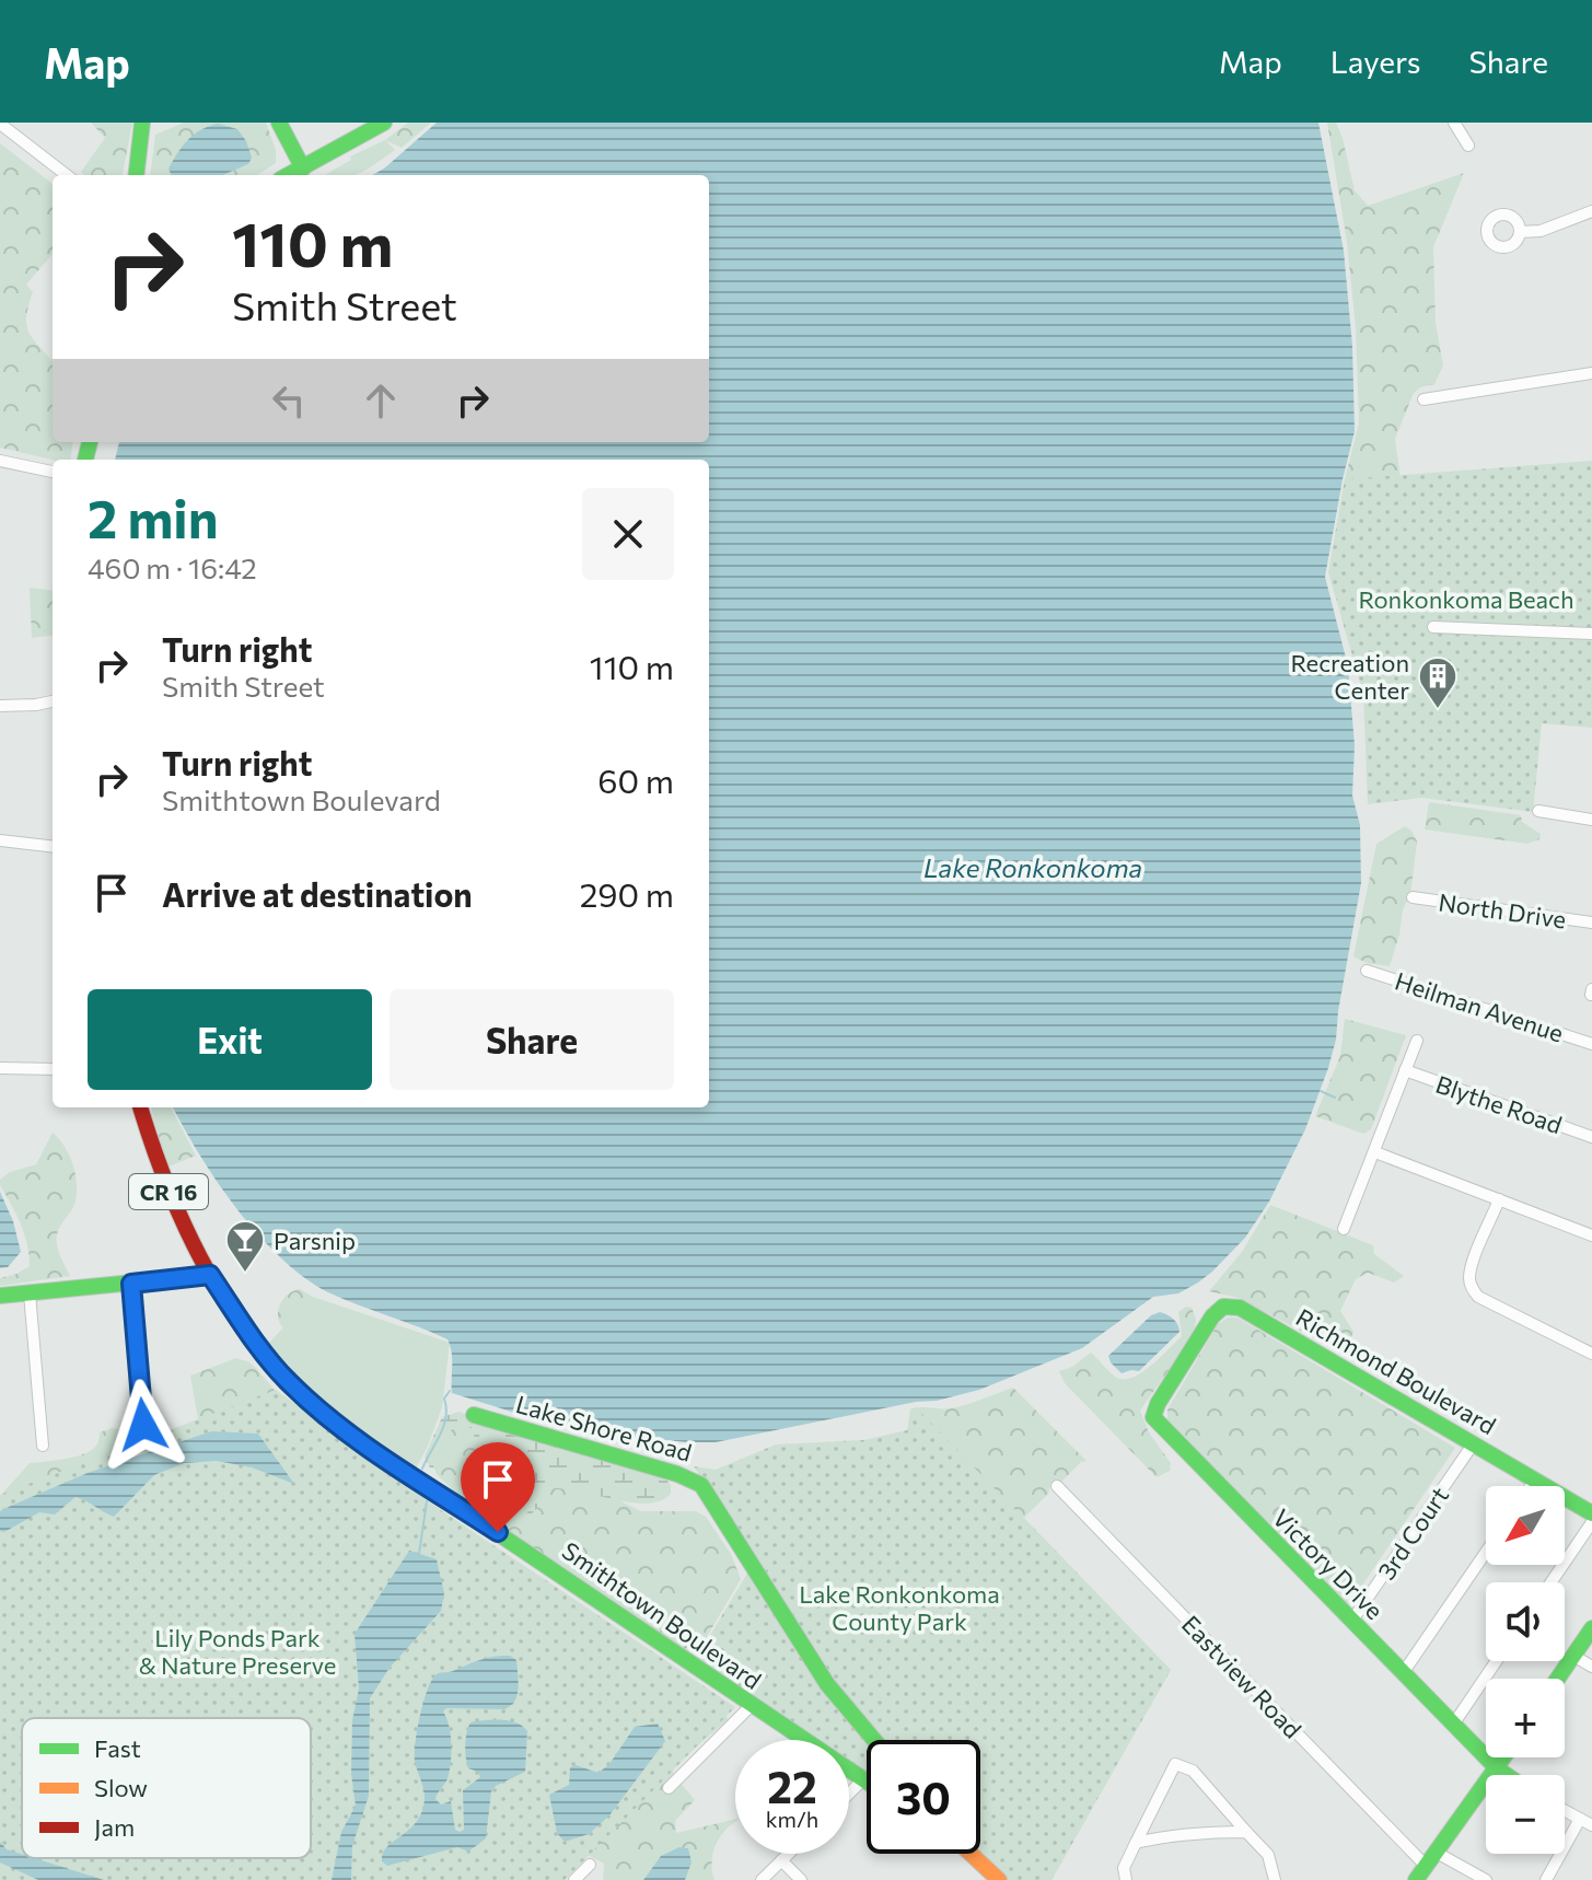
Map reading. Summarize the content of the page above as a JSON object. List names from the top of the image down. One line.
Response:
{"streets":{"street":["North Drive","Heilman Avenue","Blythe Road","CR 16","Richmond Boulevard","Lake Shore Road","3rd Court","Victory Drive","Smithtown Boulevard","Eastview Road"]},"crossings":[["Richmond Boulevard","3rd Court"],["Richmond Boulevard","Victory Drive"],["3rd Court","Victory Drive"]],"water":["Lake Ronkonkoma"],"parks":["Ronkonkoma Beach","Lake Ronkonkoma County Park","Lily Ponds Park & Nature Preserve"],"places":{"building":["Recreation Center"],"bar":["Parsnip"]},"legend":["Fast","Slow","Jam"],"north":"bottom left","page":{"header":"Map","nav":["Map","Layers","Share"],"turn":["110 m","Smith Street"],"heading":["2 min","460 m · 16:42"],"list":[{"name":"Turn right","note":"Smith Street","value":"110 m"},{"name":"Turn right","note":"Smithtown Boulevard","value":"60 m"},{"name":"Arrive at destination","value":"290 m"}],"buttons":["Exit","Share"],"map_buttons":["+","−"],"speed":"22 km/h","limit":"30"}}
